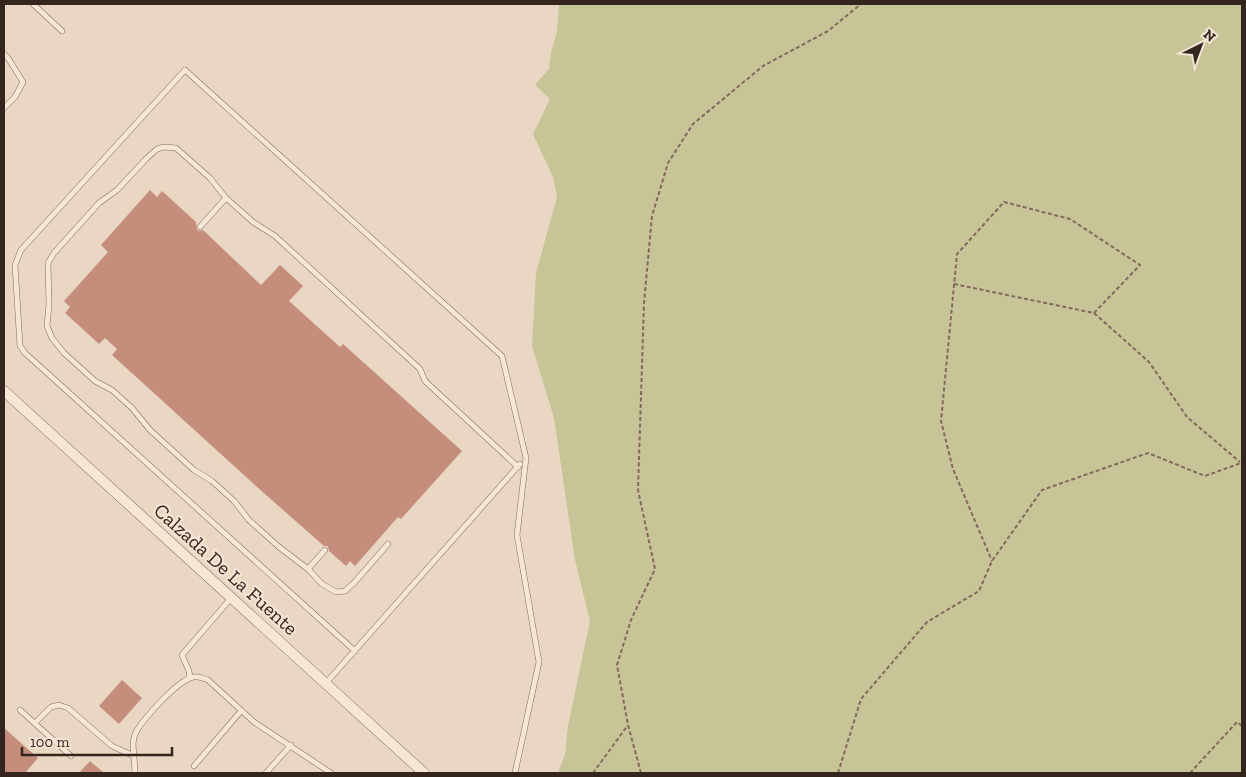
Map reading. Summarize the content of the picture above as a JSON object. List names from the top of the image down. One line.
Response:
{"streets":{"street":["Calzada De La Fuente"]},"scale_bar":"100 m","north":"top right"}
